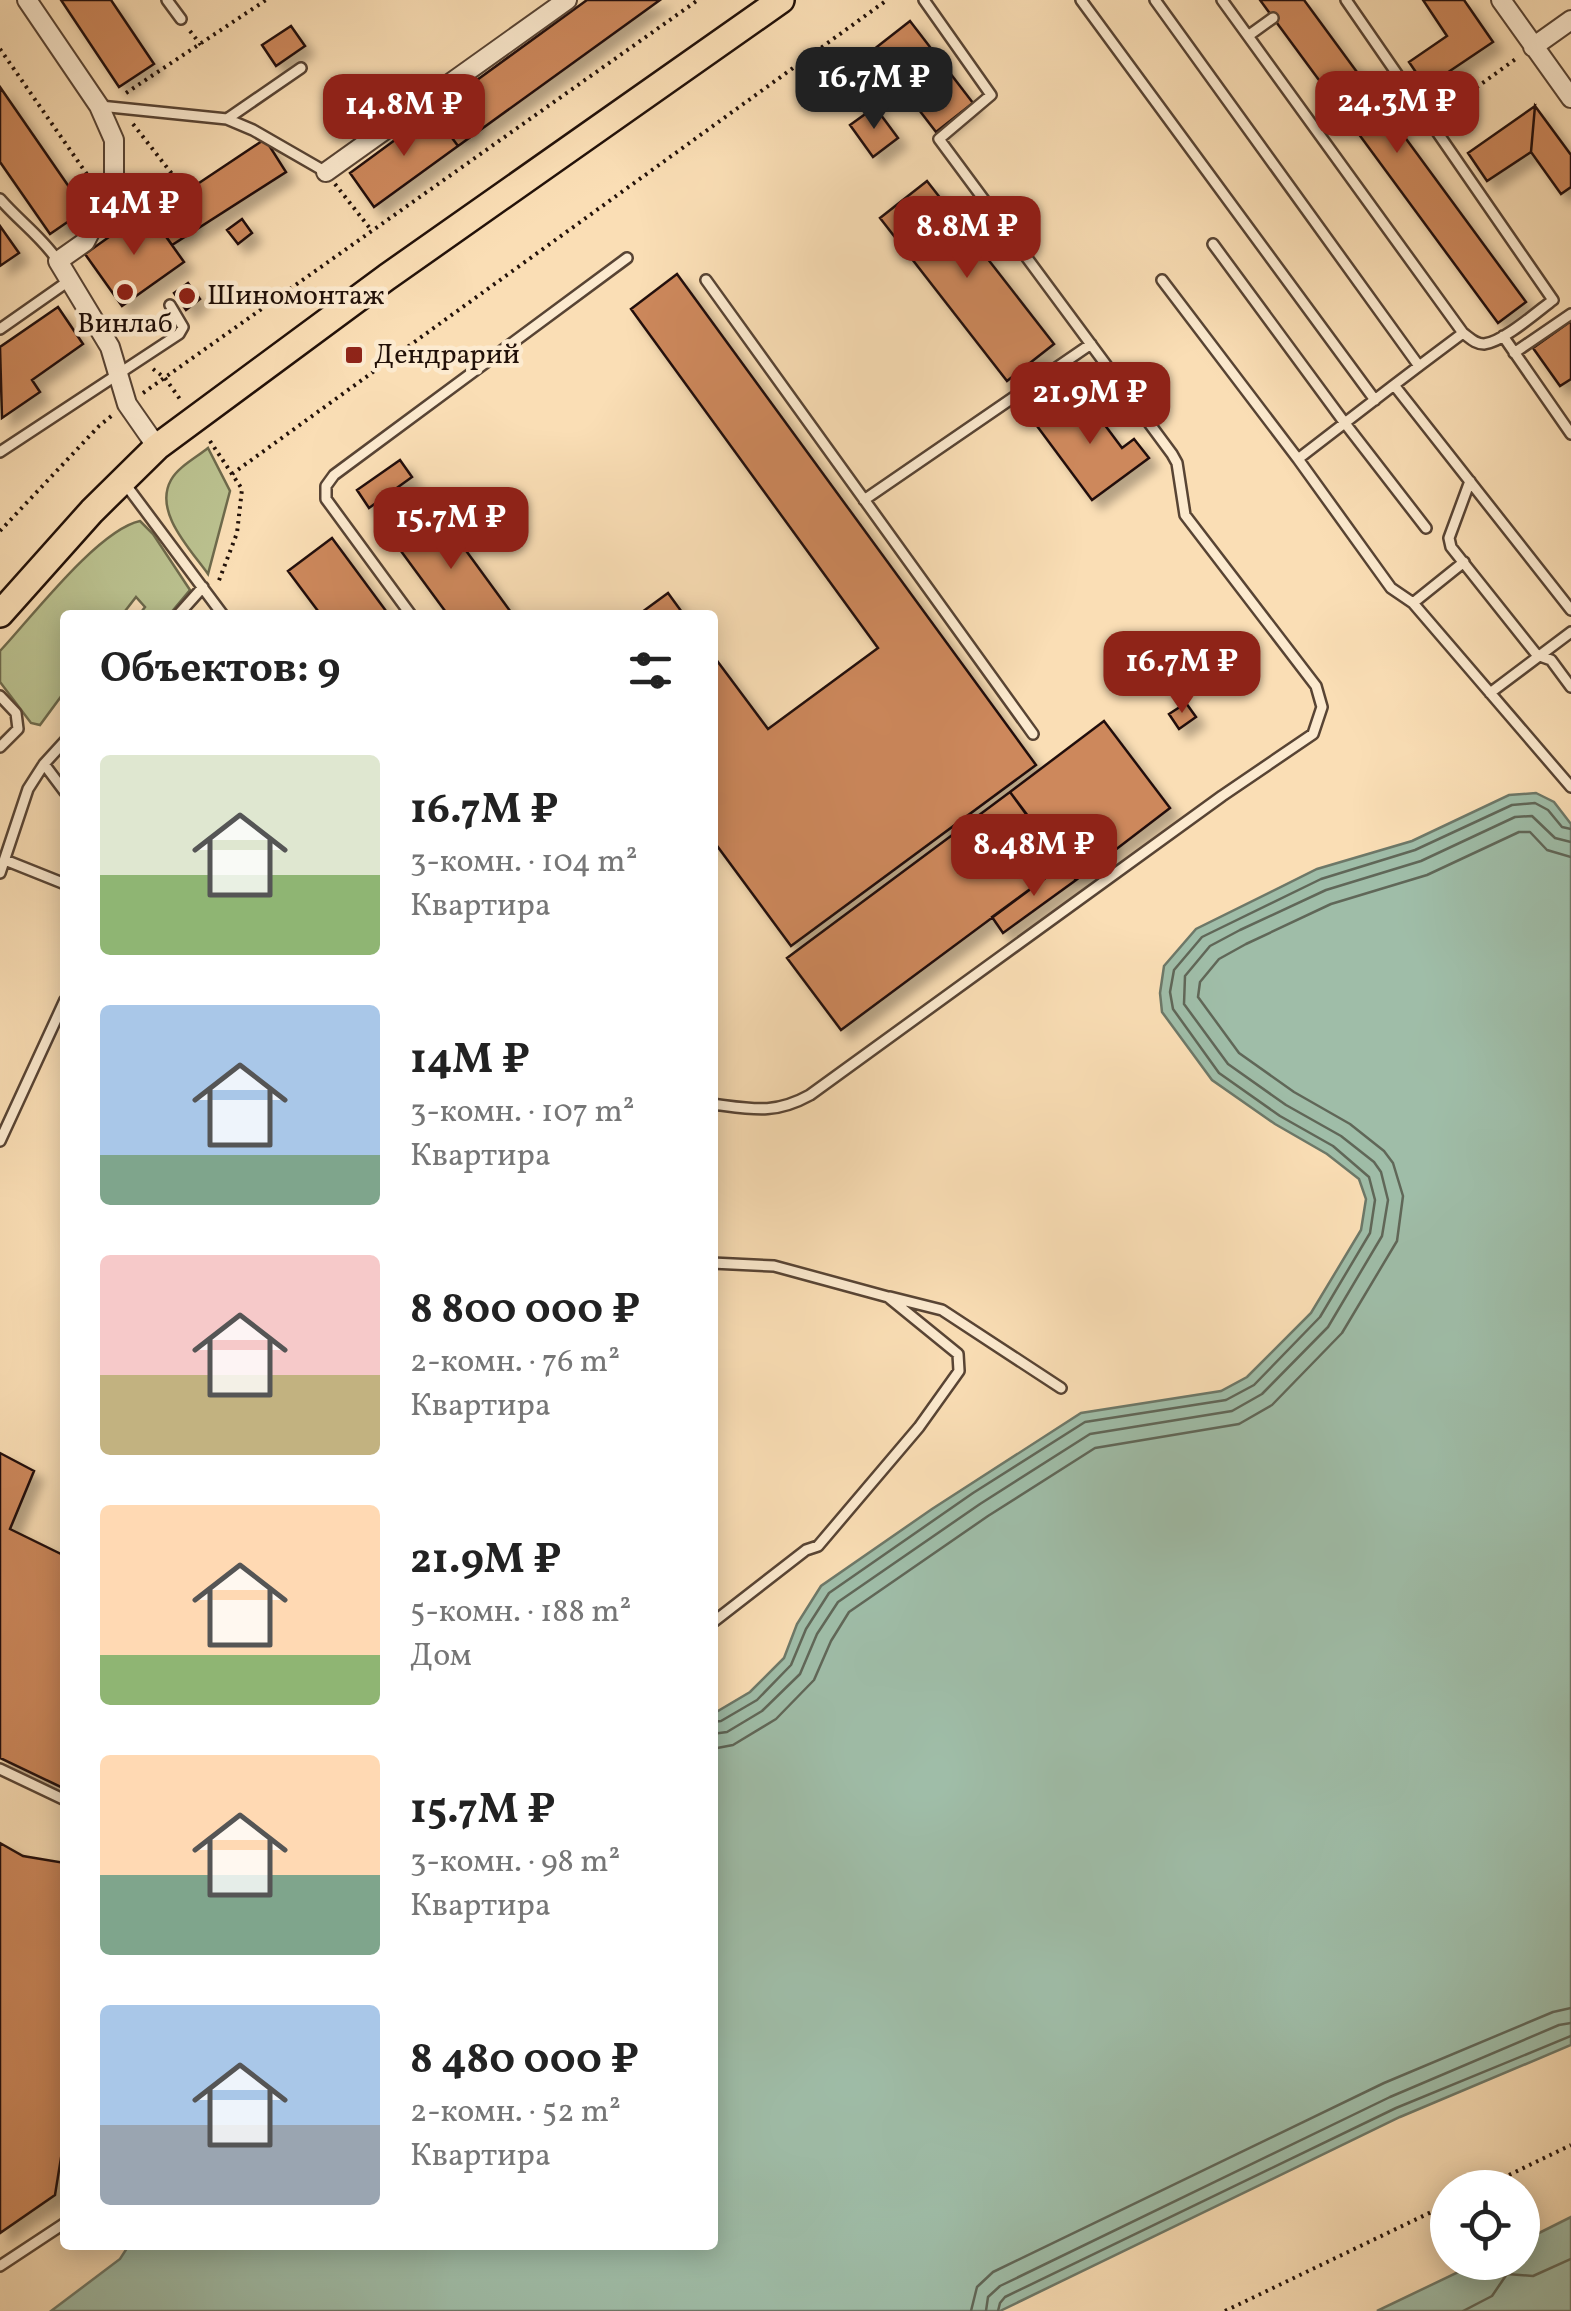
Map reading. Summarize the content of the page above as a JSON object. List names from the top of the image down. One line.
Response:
{"places":{"other":["Винлаб","Шиномонтаж"],"transit":["Дендрарий"]},"page":{"price":["16.7M ₽","24.3M ₽","14.8M ₽","14M ₽","8.8M ₽","21.9M ₽","15.7M ₽","16.7M ₽","8.48M ₽"],"heading":"Объектов: 9","list":[{"name":"16.7M ₽","note":"3-комн. · 104 m² · Квартира"},{"name":"14M ₽","note":"3-комн. · 107 m² · Квартира"},{"name":"8 800 000 ₽","note":"2-комн. · 76 m² · Квартира"},{"name":"21.9M ₽","note":"5-комн. · 188 m² · Дом"},{"name":"15.7M ₽","note":"3-комн. · 98 m² · Квартира"},{"name":"8 480 000 ₽","note":"2-комн. · 52 m² · Квартира"}]}}
